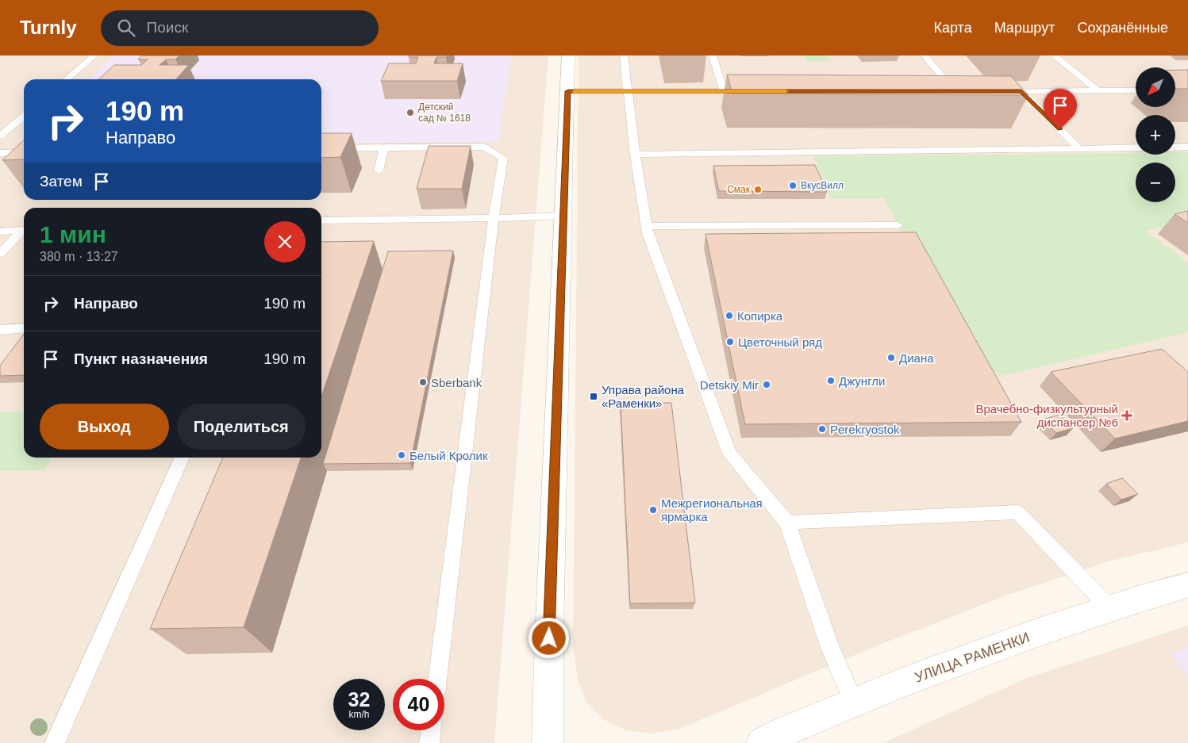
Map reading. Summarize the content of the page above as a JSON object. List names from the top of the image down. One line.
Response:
{"streets":{"street":["УЛИЦА РАМЕНКИ"]},"places":{"other":["Детский сад № 1618","ВкусВилл","Смак","Копирка","Цветочный ряд","Диана","Джунгли","Sberbank","Detskiy Mir","Perekryostok","Белый Кролик","Межрегиональная ярмарка"],"transit":["Управа района «Раменки»"],"health":["Врачебно-физкультурный диспансер №6"]},"north":"bottom left","page":{"header":"Turnly","search":"Поиск","nav":["Карта","Маршрут","Сохранённые"],"map_buttons":["+","−"],"turn":["190 m","Направо"],"then":"Затем","heading":["1 мин","380 m · 13:27"],"list":[{"name":"Направо","value":"190 m"},{"name":"Пункт назначения","value":"190 m"}],"buttons":["Выход","Поделиться"],"speed":"32 km/h","limit":"40"}}
